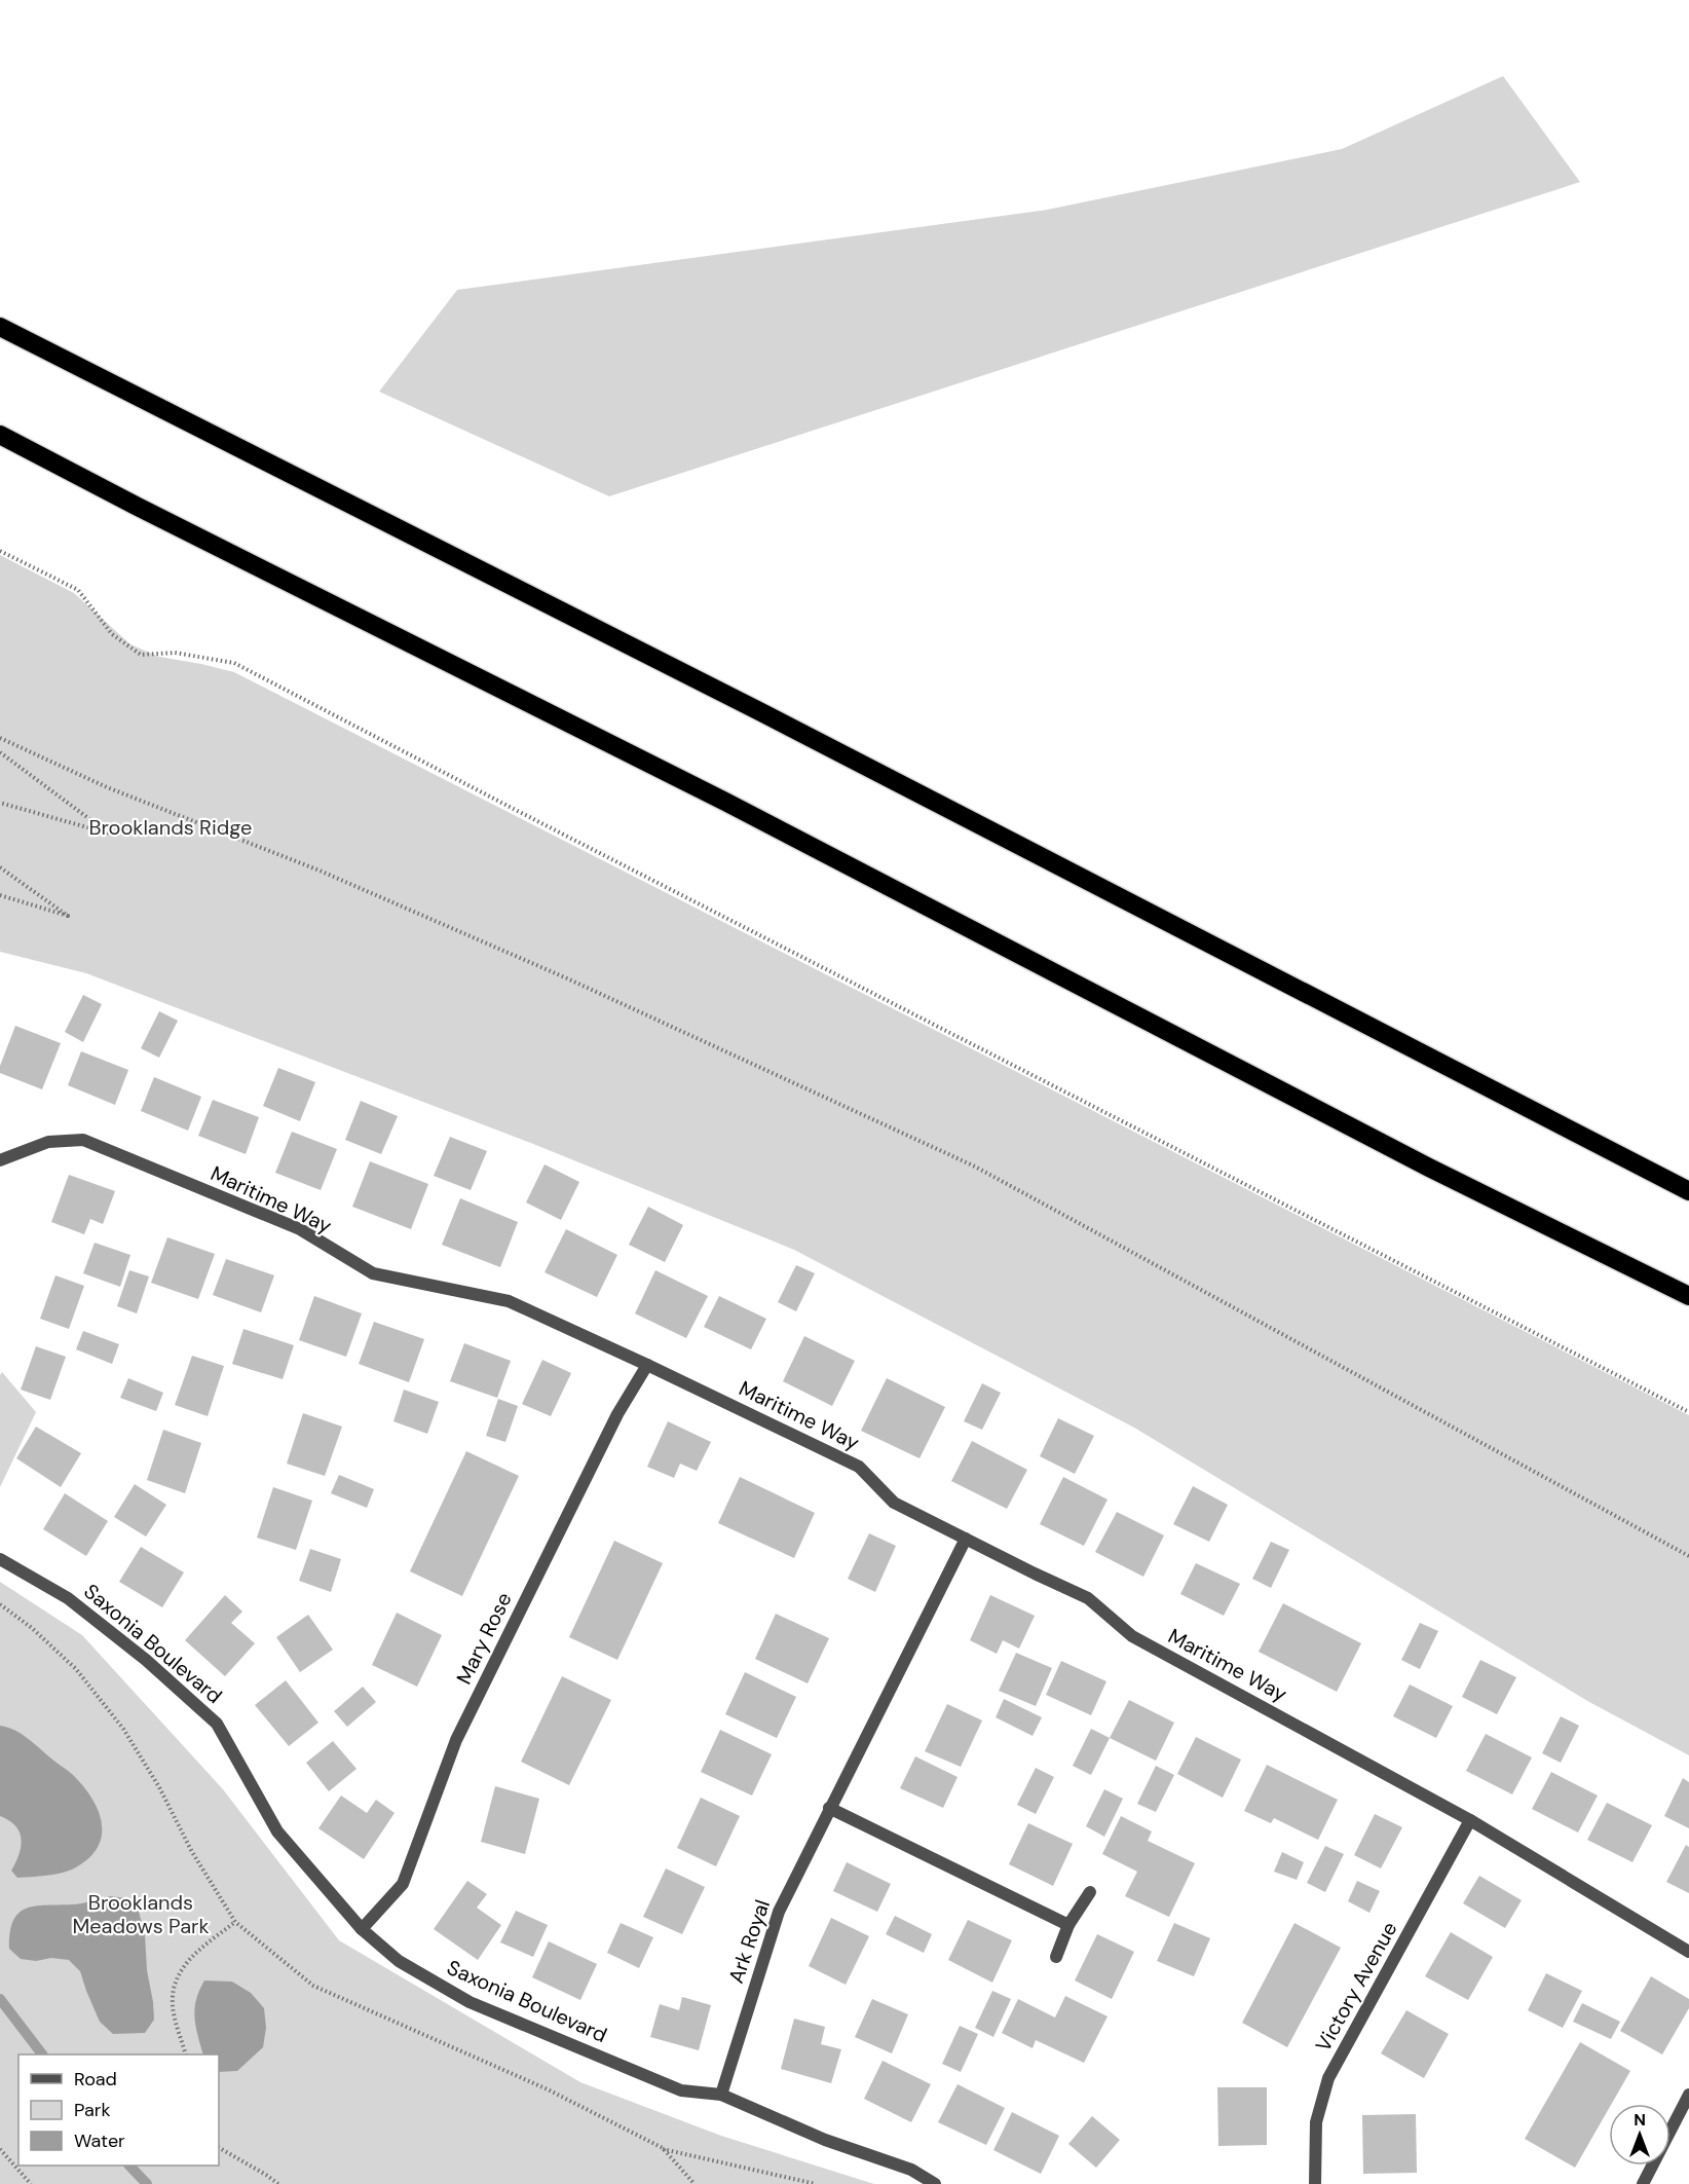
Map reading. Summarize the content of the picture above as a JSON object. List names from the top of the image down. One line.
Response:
{"streets":{"street":["Maritime Way","Mary Rose","Saxonia Boulevard","Ark Royal","Victory Avenue"]},"crossings":[["Maritime Way","Mary Rose"],["Maritime Way","Ark Royal"],["Maritime Way","Victory Avenue"],["Mary Rose","Saxonia Boulevard"],["Saxonia Boulevard","Ark Royal"]],"parks":["Brooklands Ridge","Brooklands Meadows Park"],"legend":["Road","Park","Water"],"north":"top"}
